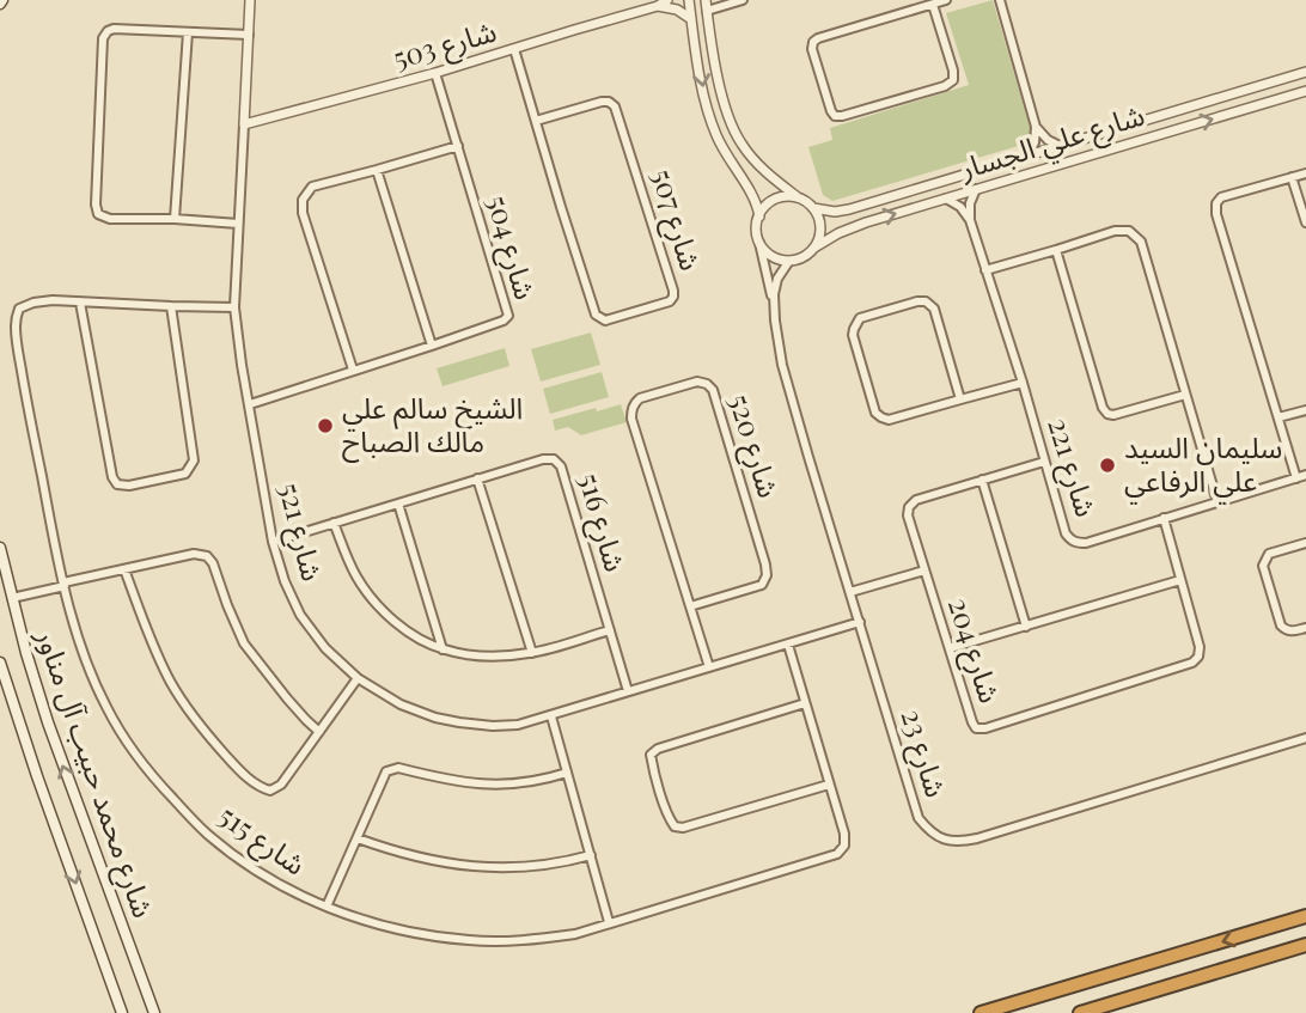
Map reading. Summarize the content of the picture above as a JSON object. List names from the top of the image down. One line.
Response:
{"streets":{"main road":["شارع محمد حبيب آل مناور"],"street":["شارع 503","شارع علي الجسار","شارع 507","شارع 504","شارع 520","شارع 221","شارع 516","شارع 521","شارع 204","شارع 23","شارع 515"]},"crossings":[["شارع 503","شارع 507"],["شارع 503","شارع 504"],["شارع 503","شارع 521"],["شارع علي الجسار","شارع 221"],["شارع علي الجسار","شارع 23"],["شارع 504","شارع 521"],["شارع 520","شارع 521"],["شارع 221","شارع 204"],["شارع 516","شارع 521"],["شارع 521","شارع 23"],["شارع 521","شارع 515"]],"places":["الشيخ سالم علي مالك الصباح","سليمان السيد علي الرفاعي"]}
